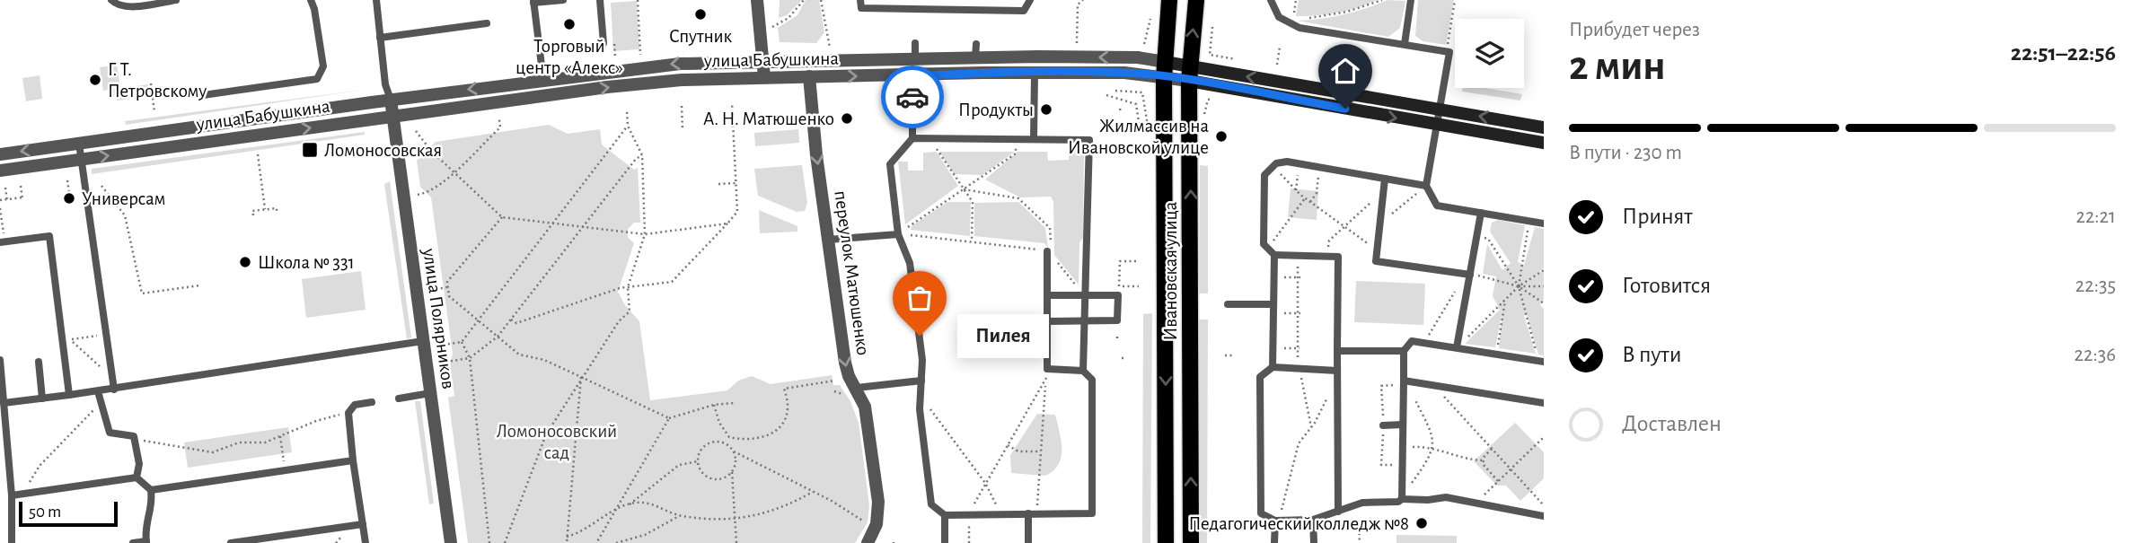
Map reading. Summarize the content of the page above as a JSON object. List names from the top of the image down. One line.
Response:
{"streets":{"main road":["улица Бабушкина","Ивановская улица"],"street":["переулок Матюшенко","улица Полярников"]},"crossings":[["улица Бабушкина","Ивановская улица"],["улица Бабушкина","переулок Матюшенко"],["улица Бабушкина","улица Полярников"]],"one_way":["переулок Матюшенко"],"parks":["Ломоносовский сад"],"places":{"other":["Спутник","Торговый центр «Алекс»","Г. Т. Петровскому","Продукты","А. Н. Матюшенко","Жилмассив на Ивановской улице","Универсам","Школа № 331","Пилея","Педагогический колледж №8"],"transit":["Ломоносовская"]},"scale_bar":"50 m","page":{"heading":["2 мин","Прибудет через","22:51–22:56"],"bar":"В пути · 230 m","list":[["Принят","22:21"],["Готовится","22:35"],["В пути","22:36"],"Доставлен"],"bubble":"Пилея","scale":"50 m"}}
